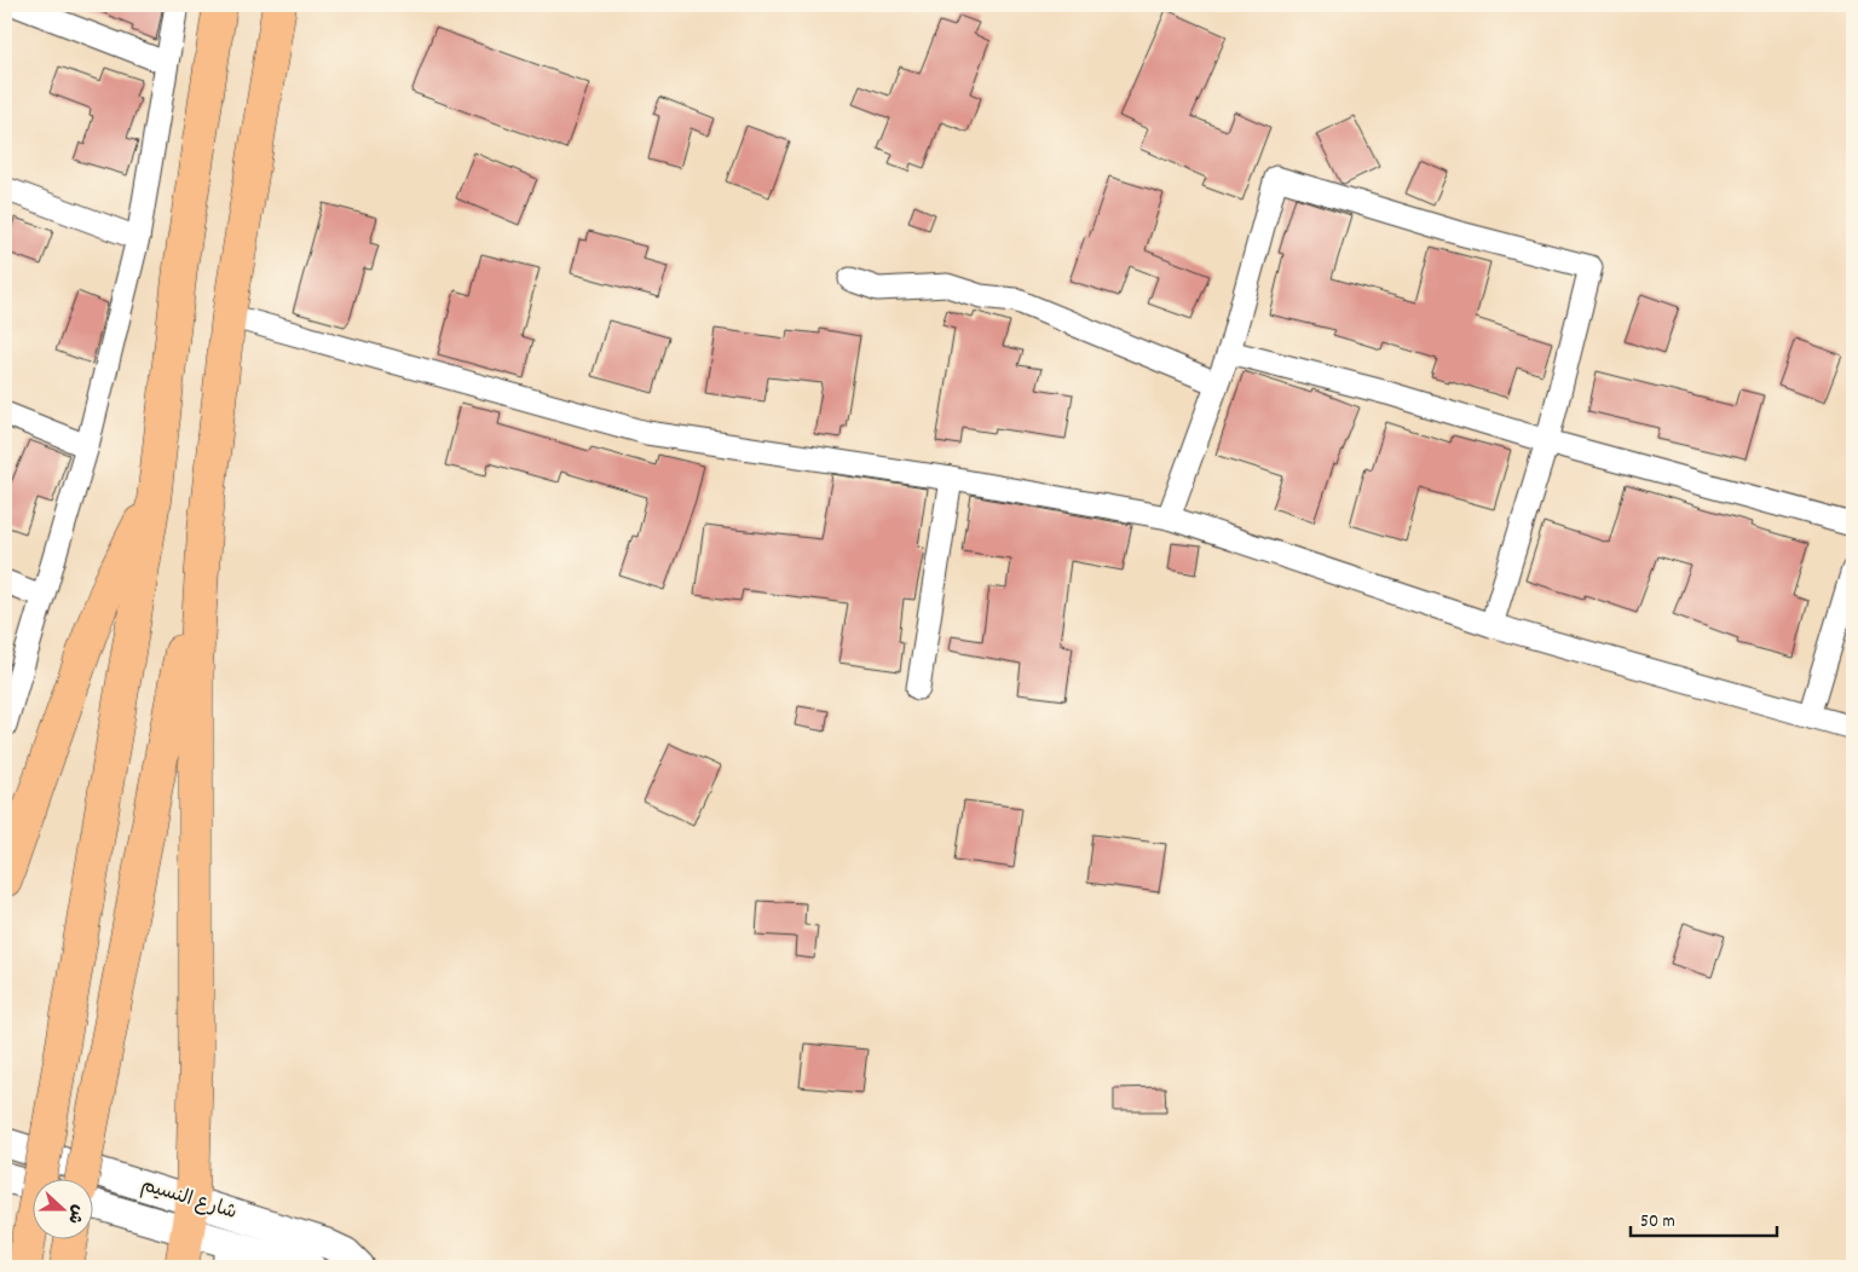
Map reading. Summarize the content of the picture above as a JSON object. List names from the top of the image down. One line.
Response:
{"streets":{"street":["شارع النسيم"]},"scale_bar":"50 m","north":"right"}
